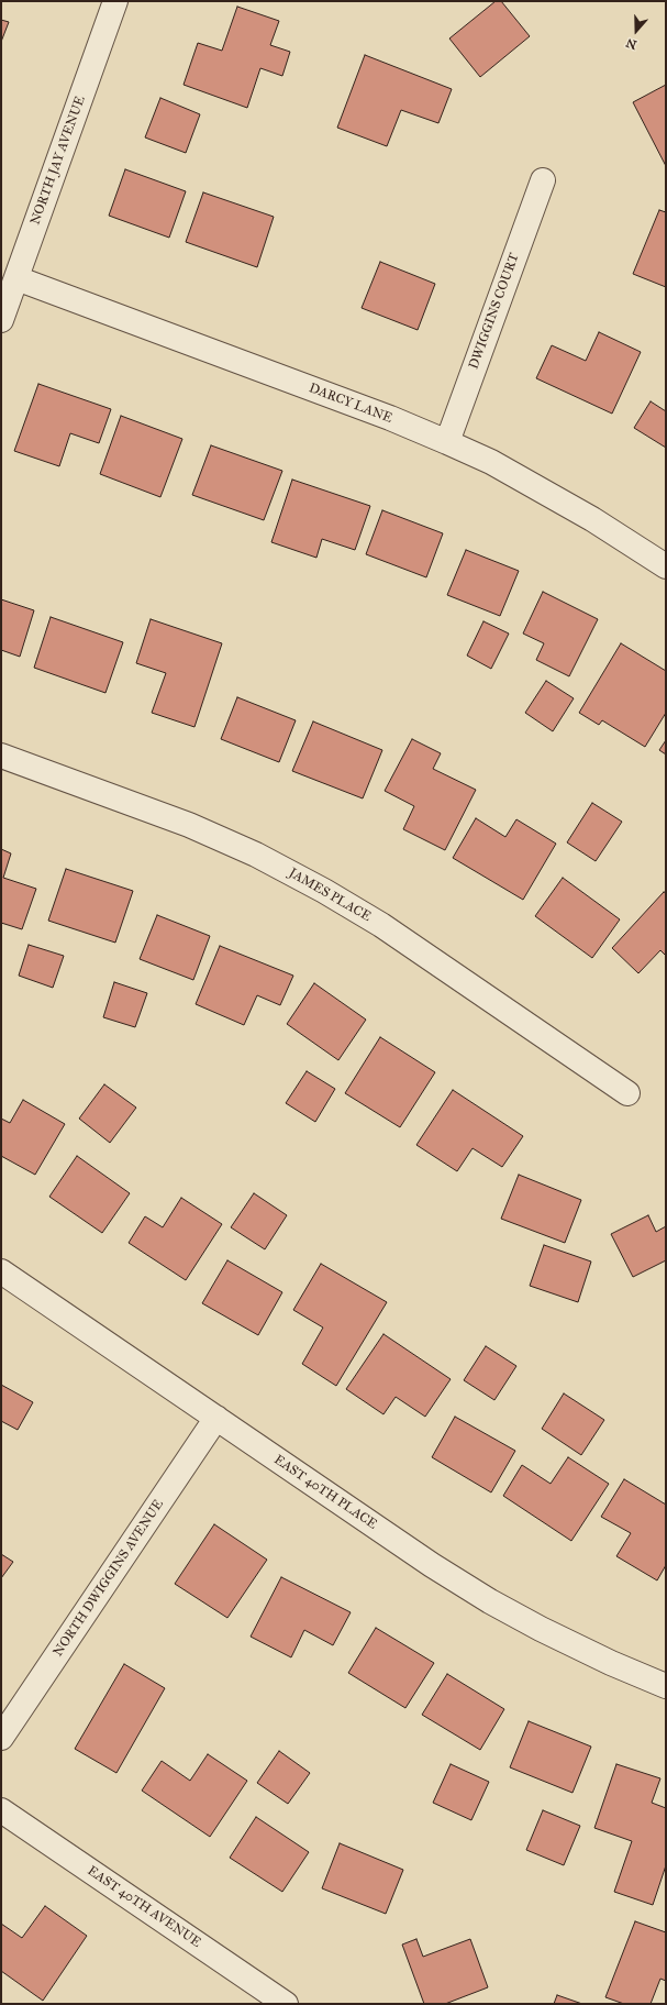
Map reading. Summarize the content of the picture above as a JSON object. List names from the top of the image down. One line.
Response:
{"streets":{"street":["NORTH JAY AVENUE","DWIGGINS COURT","DARCY LANE","JAMES PLACE","EAST 40TH PLACE","NORTH DWIGGINS AVENUE","EAST 40TH AVENUE"]},"crossings":[["NORTH JAY AVENUE","DARCY LANE"],["DWIGGINS COURT","DARCY LANE"],["EAST 40TH PLACE","NORTH DWIGGINS AVENUE"]],"north":"bottom"}
